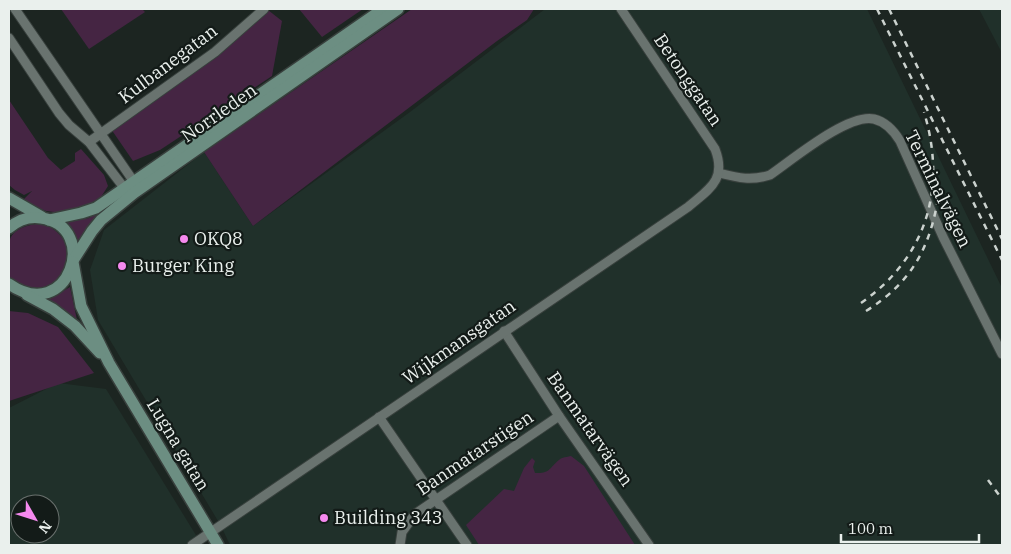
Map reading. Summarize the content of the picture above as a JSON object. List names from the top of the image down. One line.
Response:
{"streets":{"main road":["Norrleden","Lugna gatan"],"street":["Kulbanegatan","Betonggatan","Terminalvägen","Wijkmansgatan","Banmatarvägen","Banmatarstigen"]},"crossings":[["Betonggatan","Terminalvägen"],["Betonggatan","Wijkmansgatan"],["Norrleden","Lugna gatan"],["Terminalvägen","Wijkmansgatan"],["Wijkmansgatan","Banmatarvägen"],["Wijkmansgatan","Lugna gatan"],["Banmatarvägen","Banmatarstigen"]],"places":["OKQ8","Burger King","Building 343"],"scale_bar":"100 m","north":"bottom right"}
